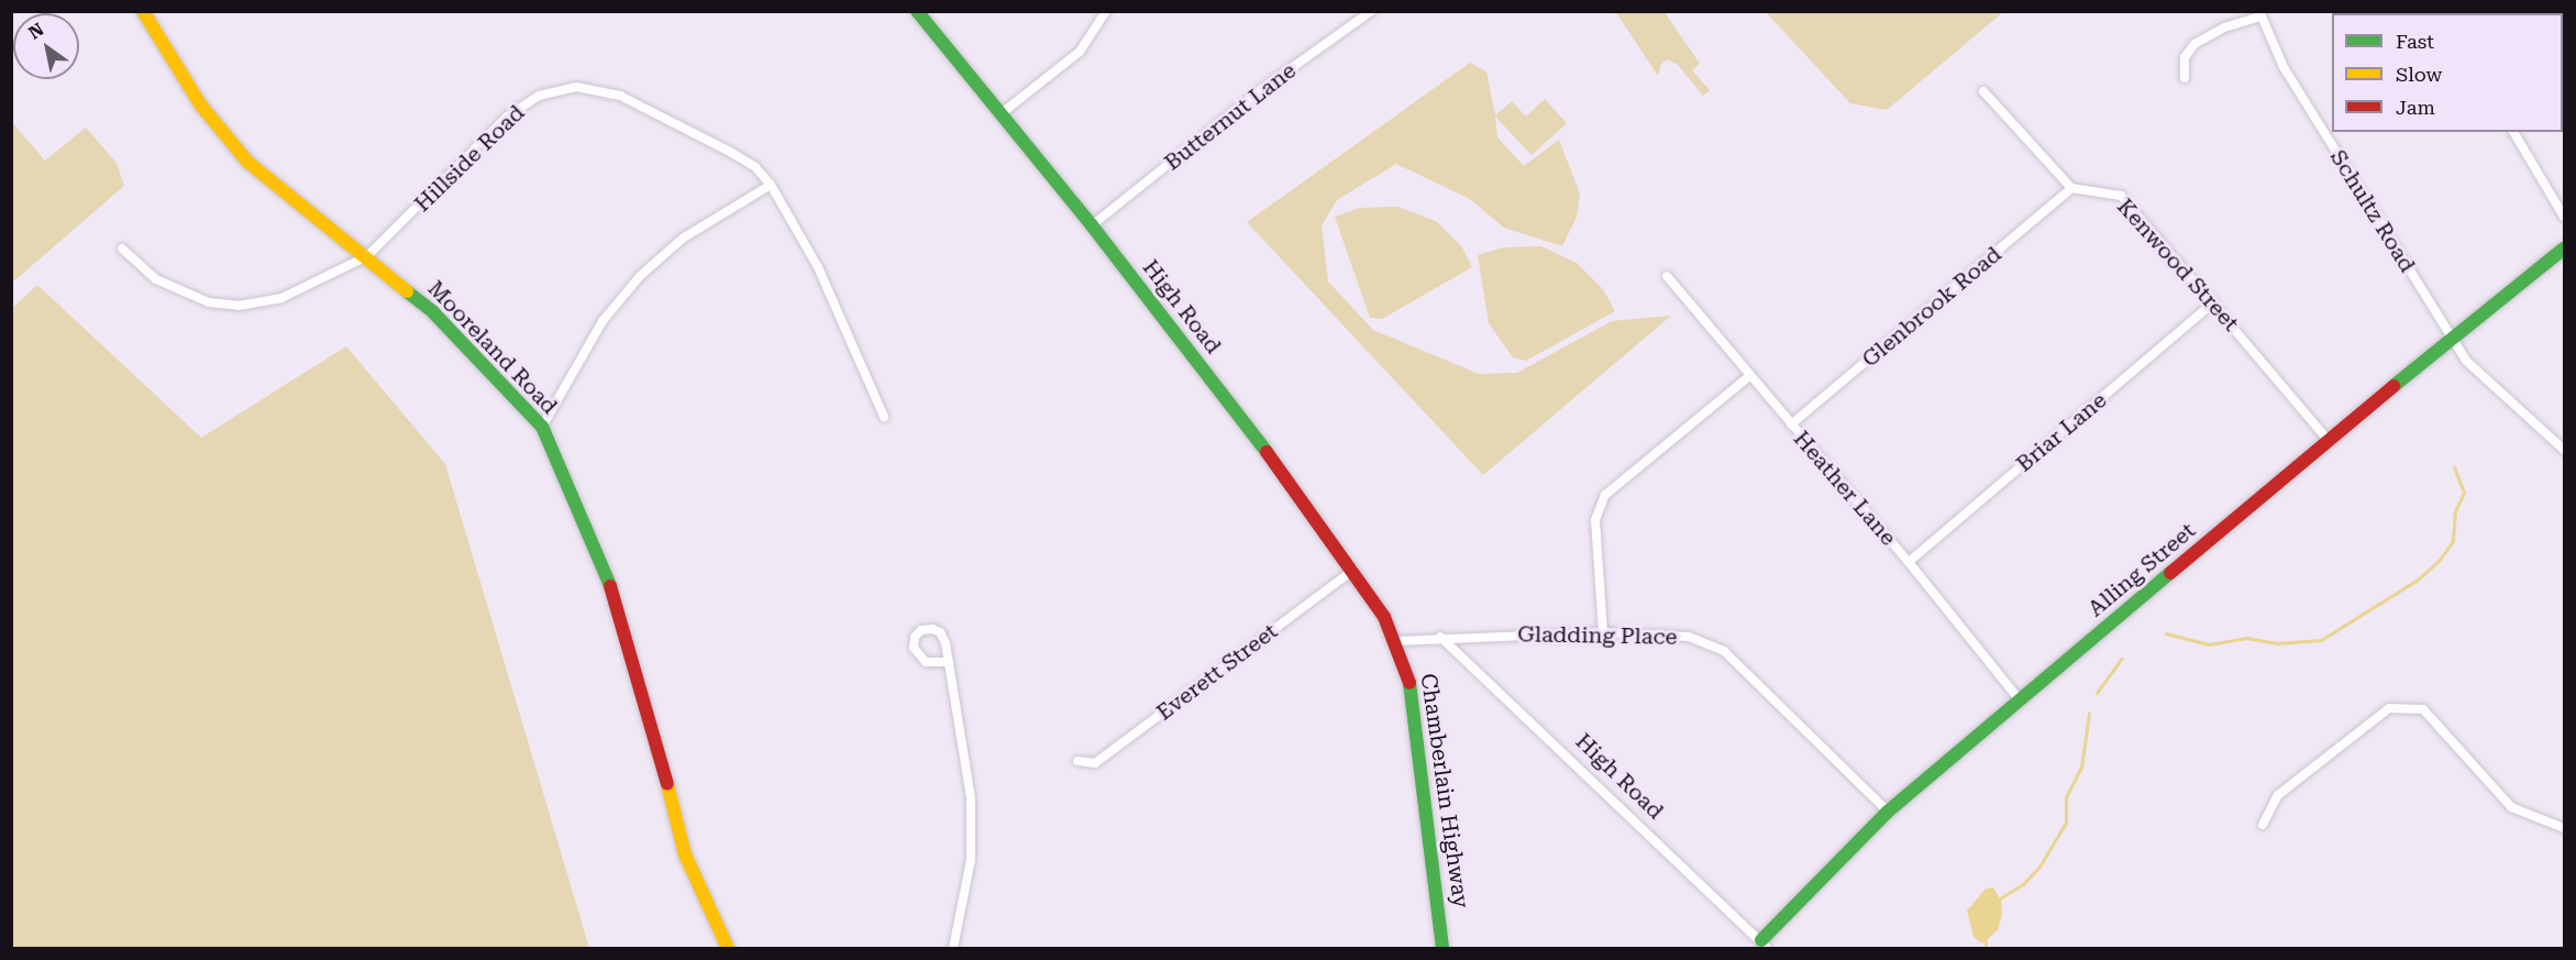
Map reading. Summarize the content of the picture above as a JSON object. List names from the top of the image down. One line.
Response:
{"streets":{"street":["Butternut Lane","Hillside Road","Schultz Road","Kenwood Street","High Road","Glenbrook Road","Mooreland Road","Briar Lane","Heather Lane","Alling Street","Gladding Place","Everett Street","Chamberlain Highway"]},"crossings":[["Butternut Lane","High Road"],["Hillside Road","Mooreland Road"],["Schultz Road","Alling Street"],["Kenwood Street","Glenbrook Road"],["Kenwood Street","Briar Lane"],["Kenwood Street","Alling Street"],["High Road","Alling Street"],["High Road","Gladding Place"],["High Road","Everett Street"],["High Road","Chamberlain Highway"],["Glenbrook Road","Heather Lane"],["Briar Lane","Heather Lane"],["Heather Lane","Alling Street"],["Alling Street","Gladding Place"],["Gladding Place","Chamberlain Highway"]],"legend":["Fast","Slow","Jam"],"north":"top left"}
